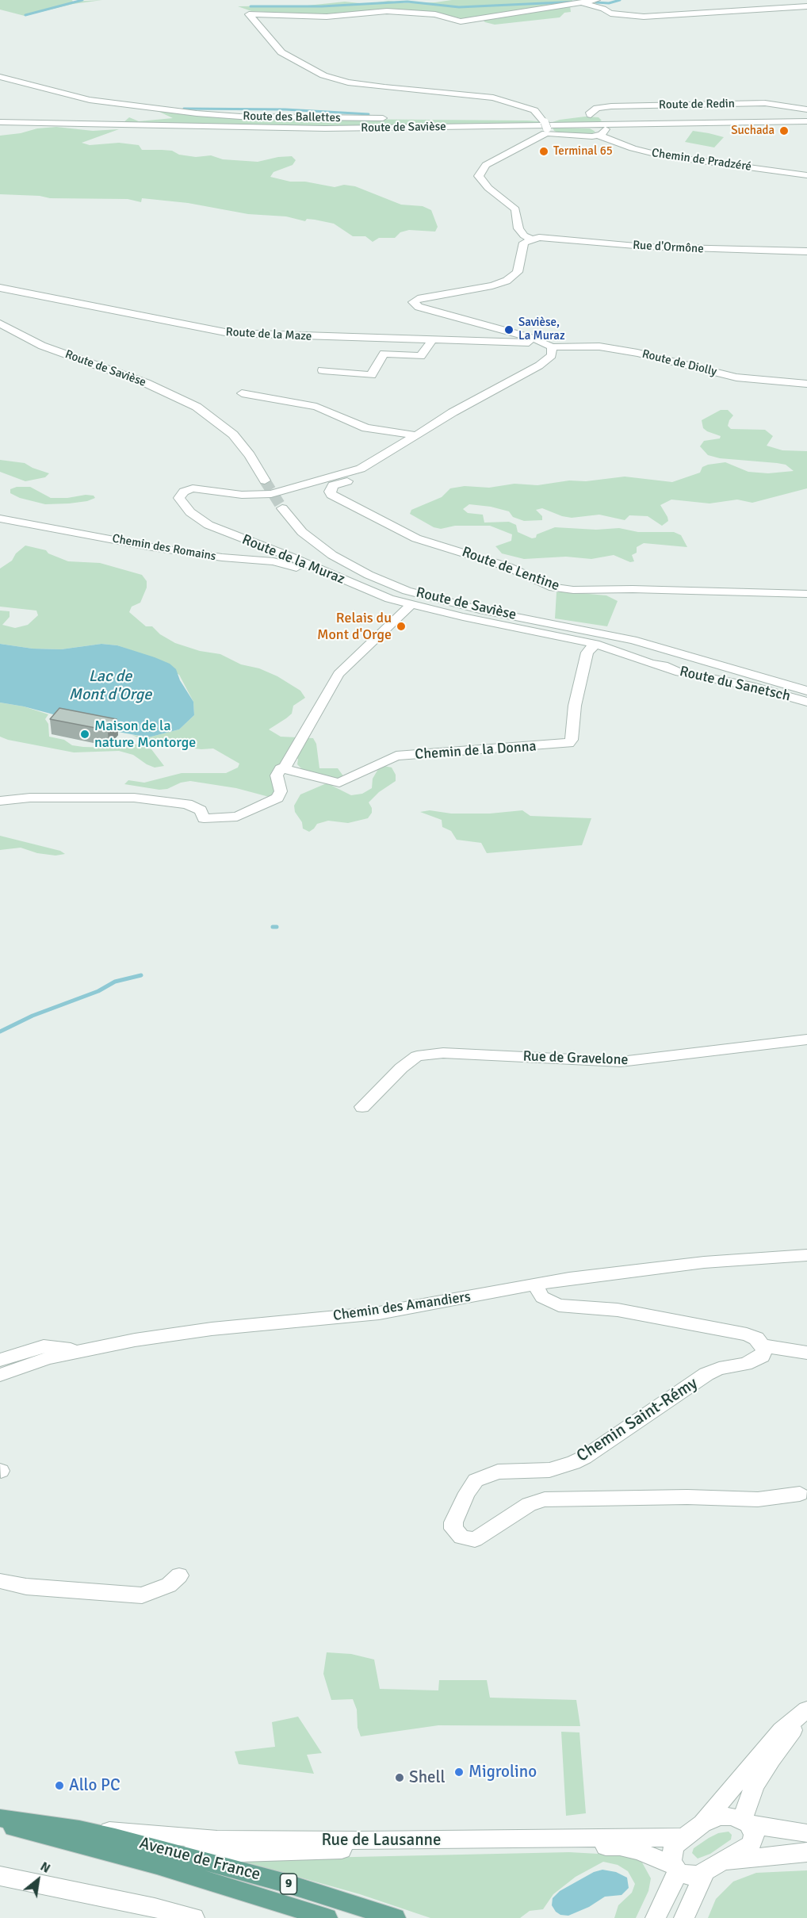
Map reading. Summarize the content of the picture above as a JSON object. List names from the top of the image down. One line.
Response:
{"streets":{"main road":["Avenue de France","9"],"street":["Route de Redin","Route des Ballettes","Route de Savièse","Chemin de Pradzéré","Rue d'Ormône","Route de la Maze","Route de Diolly","Chemin des Romains","Route de la Muraz","Route de Lentine","Route du Sanetsch","Chemin de la Donna","Rue de Gravelone","Chemin des Amandiers","Chemin Saint-Rémy","Rue de Lausanne"]},"crossings":[["Route de Diolly","Route de la Muraz"],["Chemin des Romains","Route de la Muraz"],["Route de la Muraz","Route de Lentine"],["Route de la Muraz","Route du Sanetsch"],["Route de la Muraz","Chemin de la Donna"],["Rue de Lausanne","Avenue de France"]],"water":["Lac de Mont d'Orge"],"places":["Suchada","Terminal 65","Savièse, La Muraz","Relais du Mont d'Orge","Maison de la nature Montorge","Migrolino","Shell","Allo PC"],"north":"top right"}
